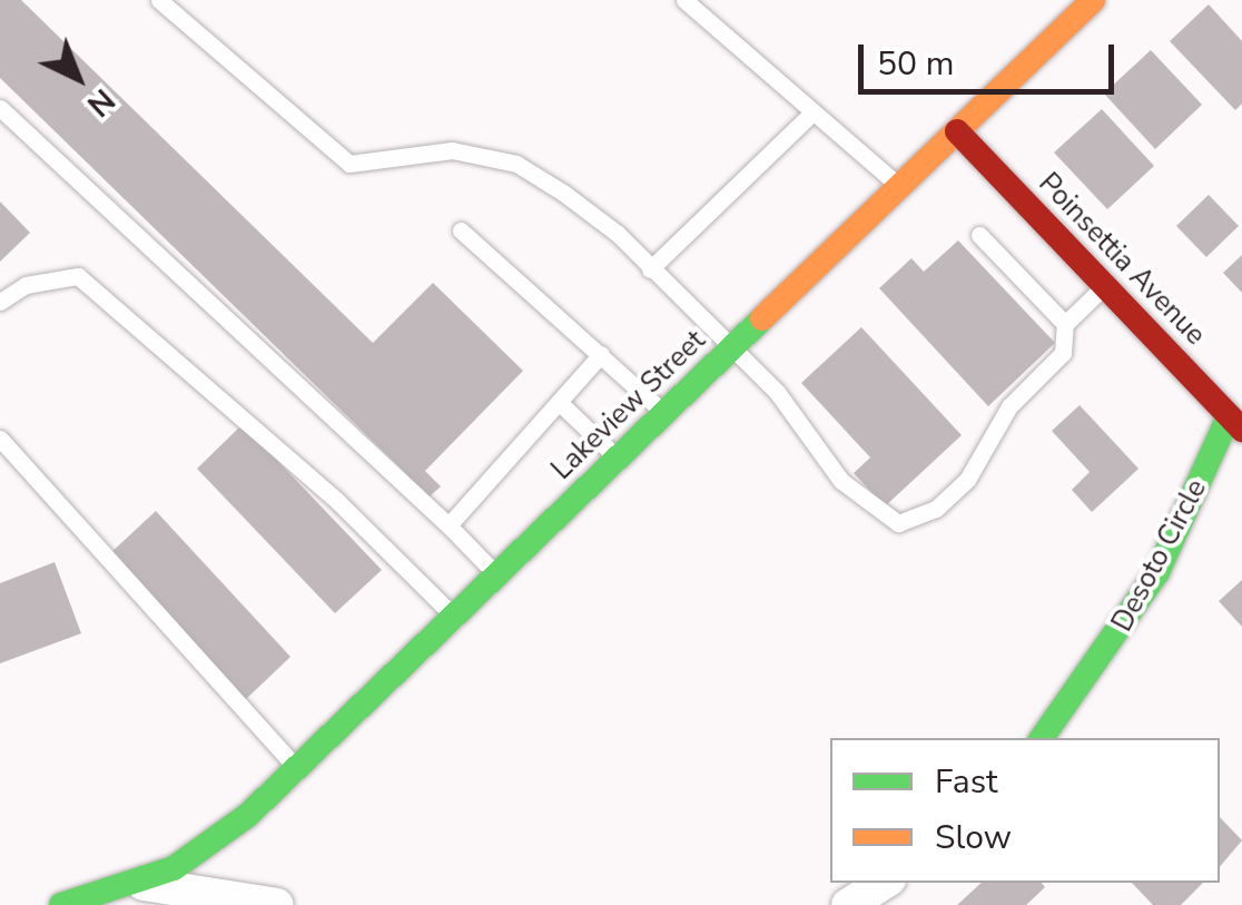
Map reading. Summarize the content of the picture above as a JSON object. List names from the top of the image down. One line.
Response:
{"streets":{"street":["Poinsettia Avenue","Lakeview Street","Desoto Circle"]},"crossings":[["Poinsettia Avenue","Lakeview Street"],["Poinsettia Avenue","Desoto Circle"]],"legend":["Fast","Slow"],"scale_bar":"50 m","north":"bottom right"}
